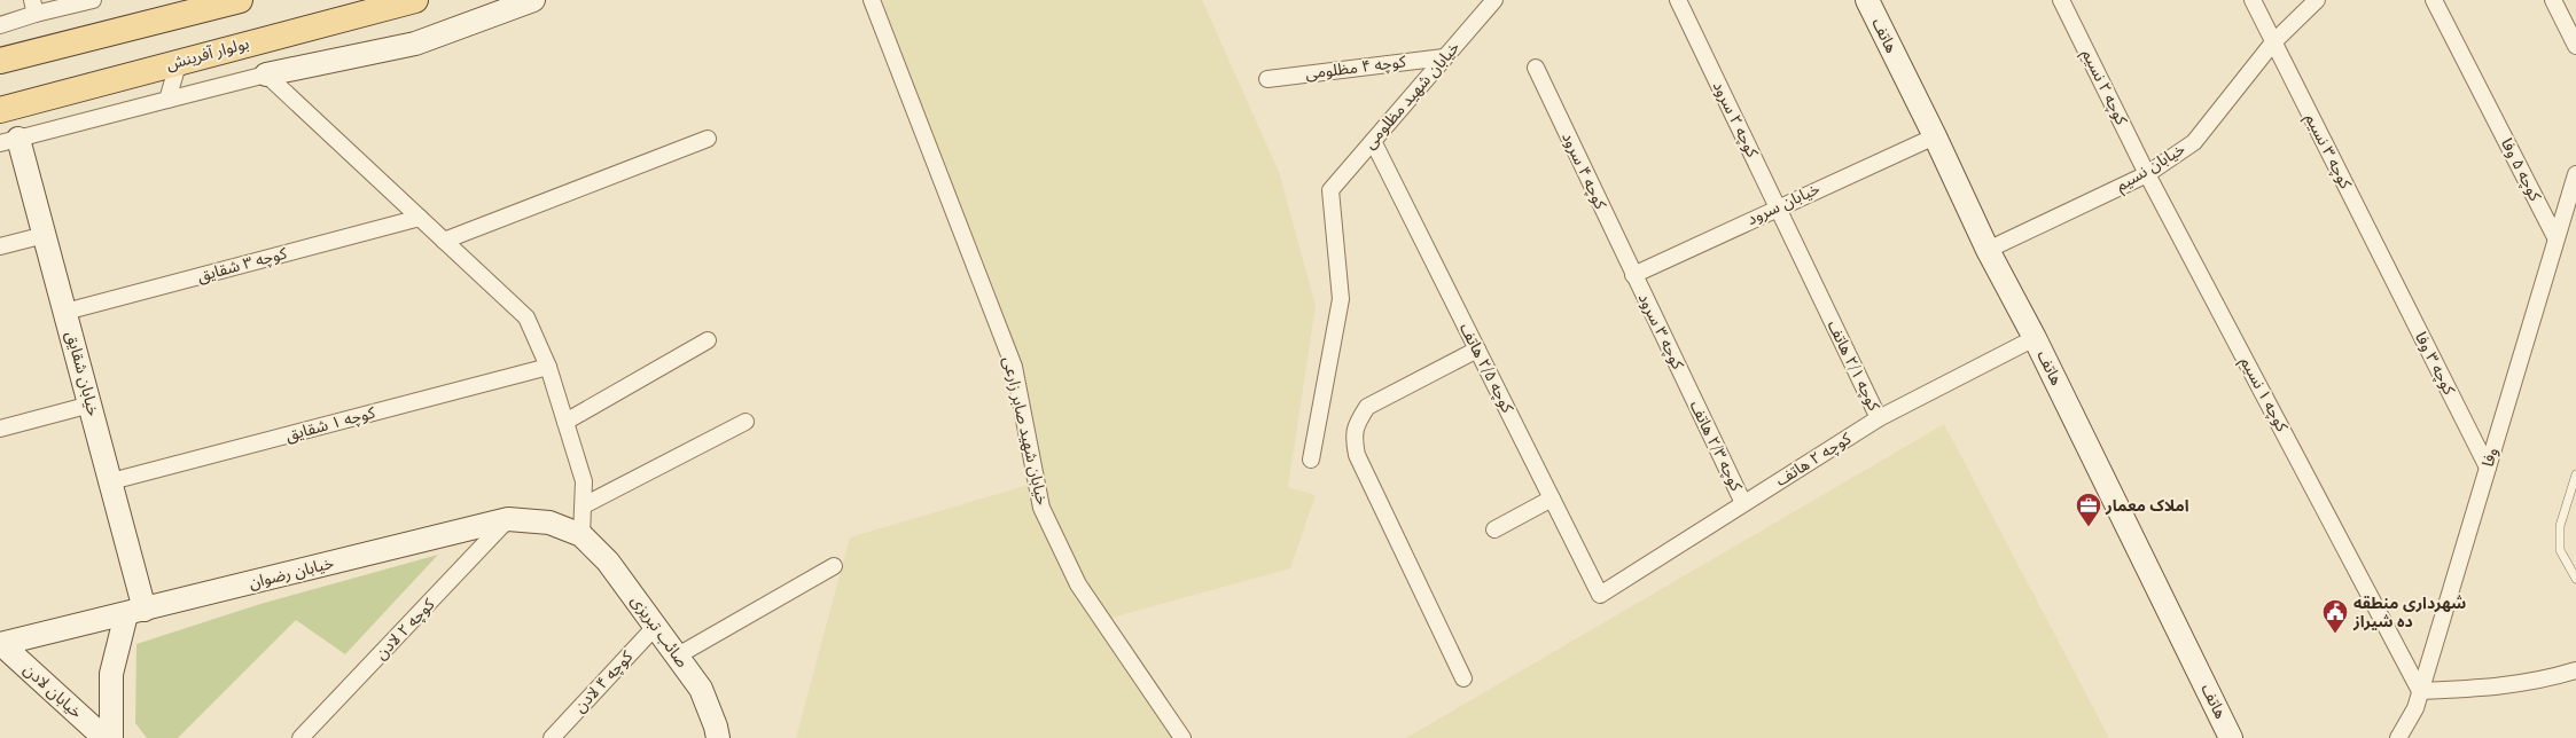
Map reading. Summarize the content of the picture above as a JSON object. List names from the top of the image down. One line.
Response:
{"streets":{"main road":["بولوار آفرینش"],"street":["هاتف","کوچه ۴ مظلومی","کوچه ۲ نسیم","خیابان شهید مظلومی","کوچه ۲ سرود","کوچه ۳ نسیم","خیابان نسیم","کوچه ۵ وفا","کوچه ۴ سرود","خیابان سرود","کوچه ۳ شقایق","کوچه ۳ سرود","کوچه ۳ وفا","کوچه ۲/۱ هاتف","کوچه ۲/۵ هاتف","خیابان شقایق","کوچه ۱ نسیم","کوچه ۱ شقایق","خیابان شهید صابر زارعی","کوچه ۲/۳ هاتف","وفا","کوچه ۲ هاتف","خیابان رضوان","کوچه ۲ لادن","صائب تبریزی","کوچه ۴ لادن","خیابان لادن"]},"crossings":[["هاتف","خیابان نسیم"],["هاتف","خیابان سرود"],["هاتف","کوچه ۲ هاتف"],["کوچه ۴ مظلومی","خیابان شهید مظلومی"],["کوچه ۲ نسیم","خیابان نسیم"],["کوچه ۲ نسیم","کوچه ۱ نسیم"],["خیابان شهید مظلومی","کوچه ۲/۵ هاتف"],["کوچه ۲ سرود","خیابان سرود"],["کوچه ۲ سرود","کوچه ۲/۱ هاتف"],["کوچه ۳ نسیم","خیابان نسیم"],["کوچه ۳ نسیم","کوچه ۳ وفا"],["خیابان نسیم","کوچه ۱ نسیم"],["کوچه ۵ وفا","وفا"],["کوچه ۴ سرود","خیابان سرود"],["کوچه ۴ سرود","کوچه ۳ سرود"],["خیابان سرود","کوچه ۳ سرود"],["کوچه ۳ شقایق","خیابان شقایق"],["کوچه ۳ سرود","کوچه ۲/۳ هاتف"],["کوچه ۳ وفا","وفا"],["کوچه ۲/۱ هاتف","کوچه ۲ هاتف"],["کوچه ۲/۵ هاتف","کوچه ۲ هاتف"],["خیابان شقایق","کوچه ۱ شقایق"],["خیابان شقایق","خیابان رضوان"],["کوچه ۱ نسیم","وفا"],["کوچه ۲/۳ هاتف","کوچه ۲ هاتف"],["خیابان رضوان","کوچه ۲ لادن"],["خیابان رضوان","صائب تبریزی"],["خیابان رضوان","خیابان لادن"],["صائب تبریزی","کوچه ۴ لادن"]],"places":{"office":["املاک معمار"],"public building":["شهرداری منطقه ده شیراز"]}}
